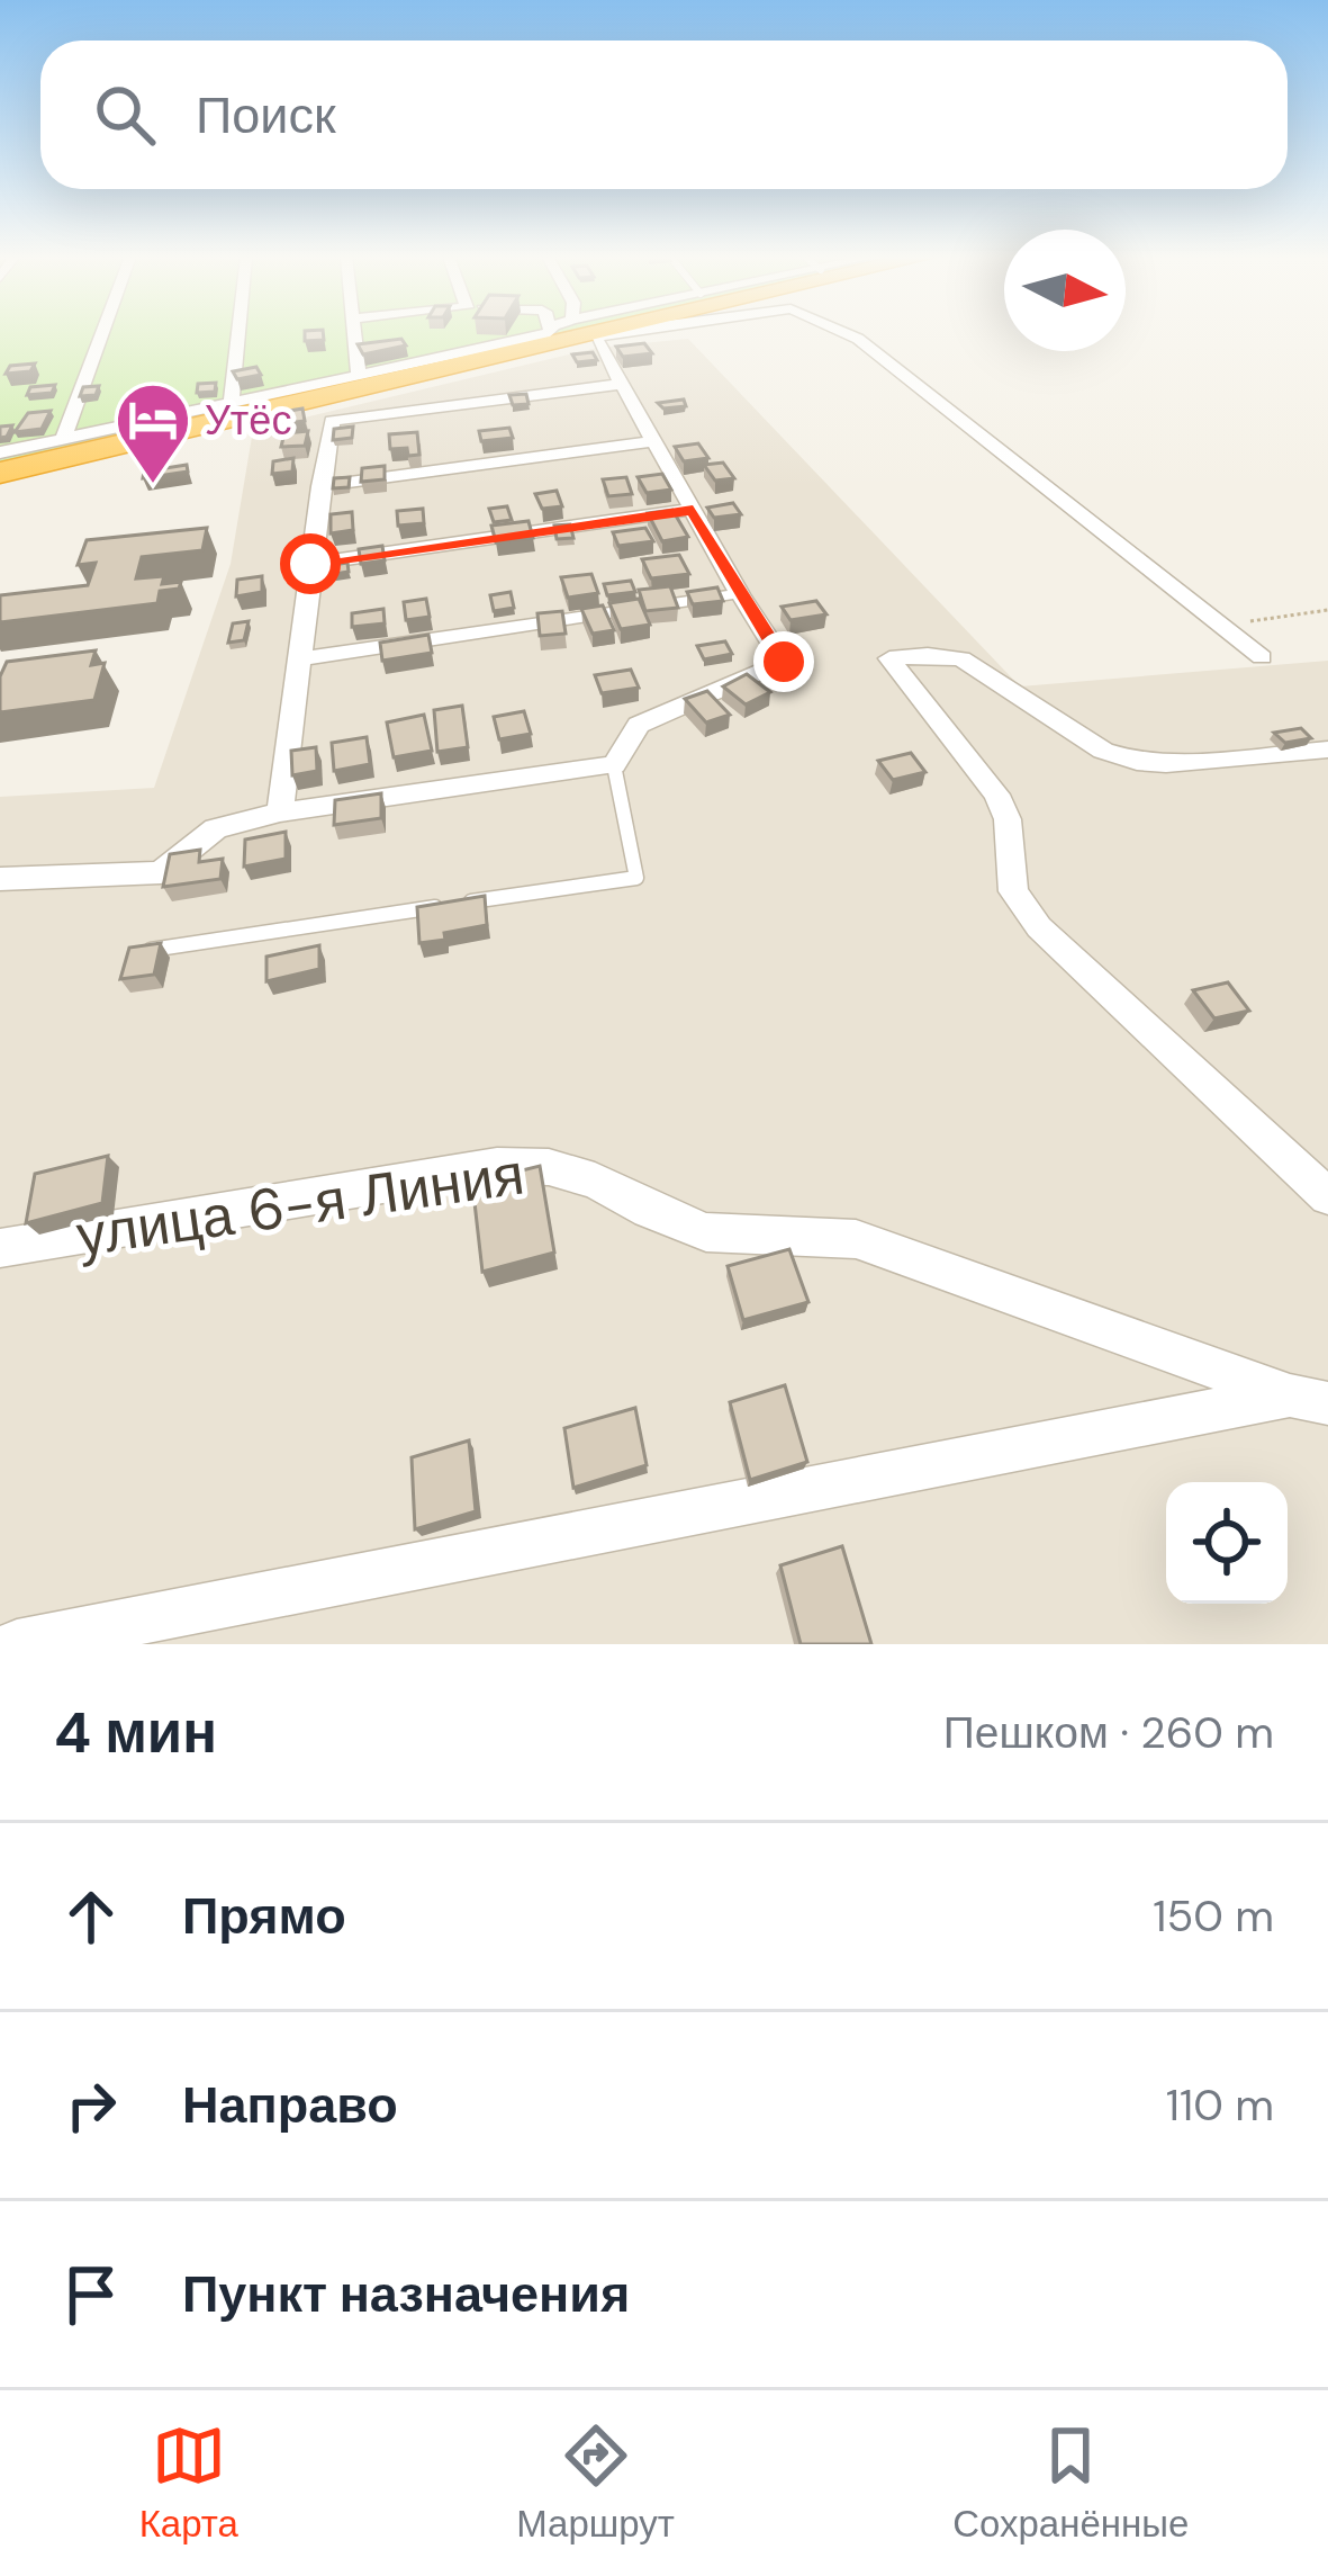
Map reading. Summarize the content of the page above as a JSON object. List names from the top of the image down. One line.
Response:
{"streets":{"street":["улица 6-я Линия"]},"places":{"hotel":["Утёс"]},"north":"right","page":{"search":"Поиск","heading":["4 мин","Пешком · 260 m"],"list":[["Прямо","150 m"],["Направо","110 m"],"Пункт назначения"],"nav":["Карта","Маршрут","Сохранённые"]}}
